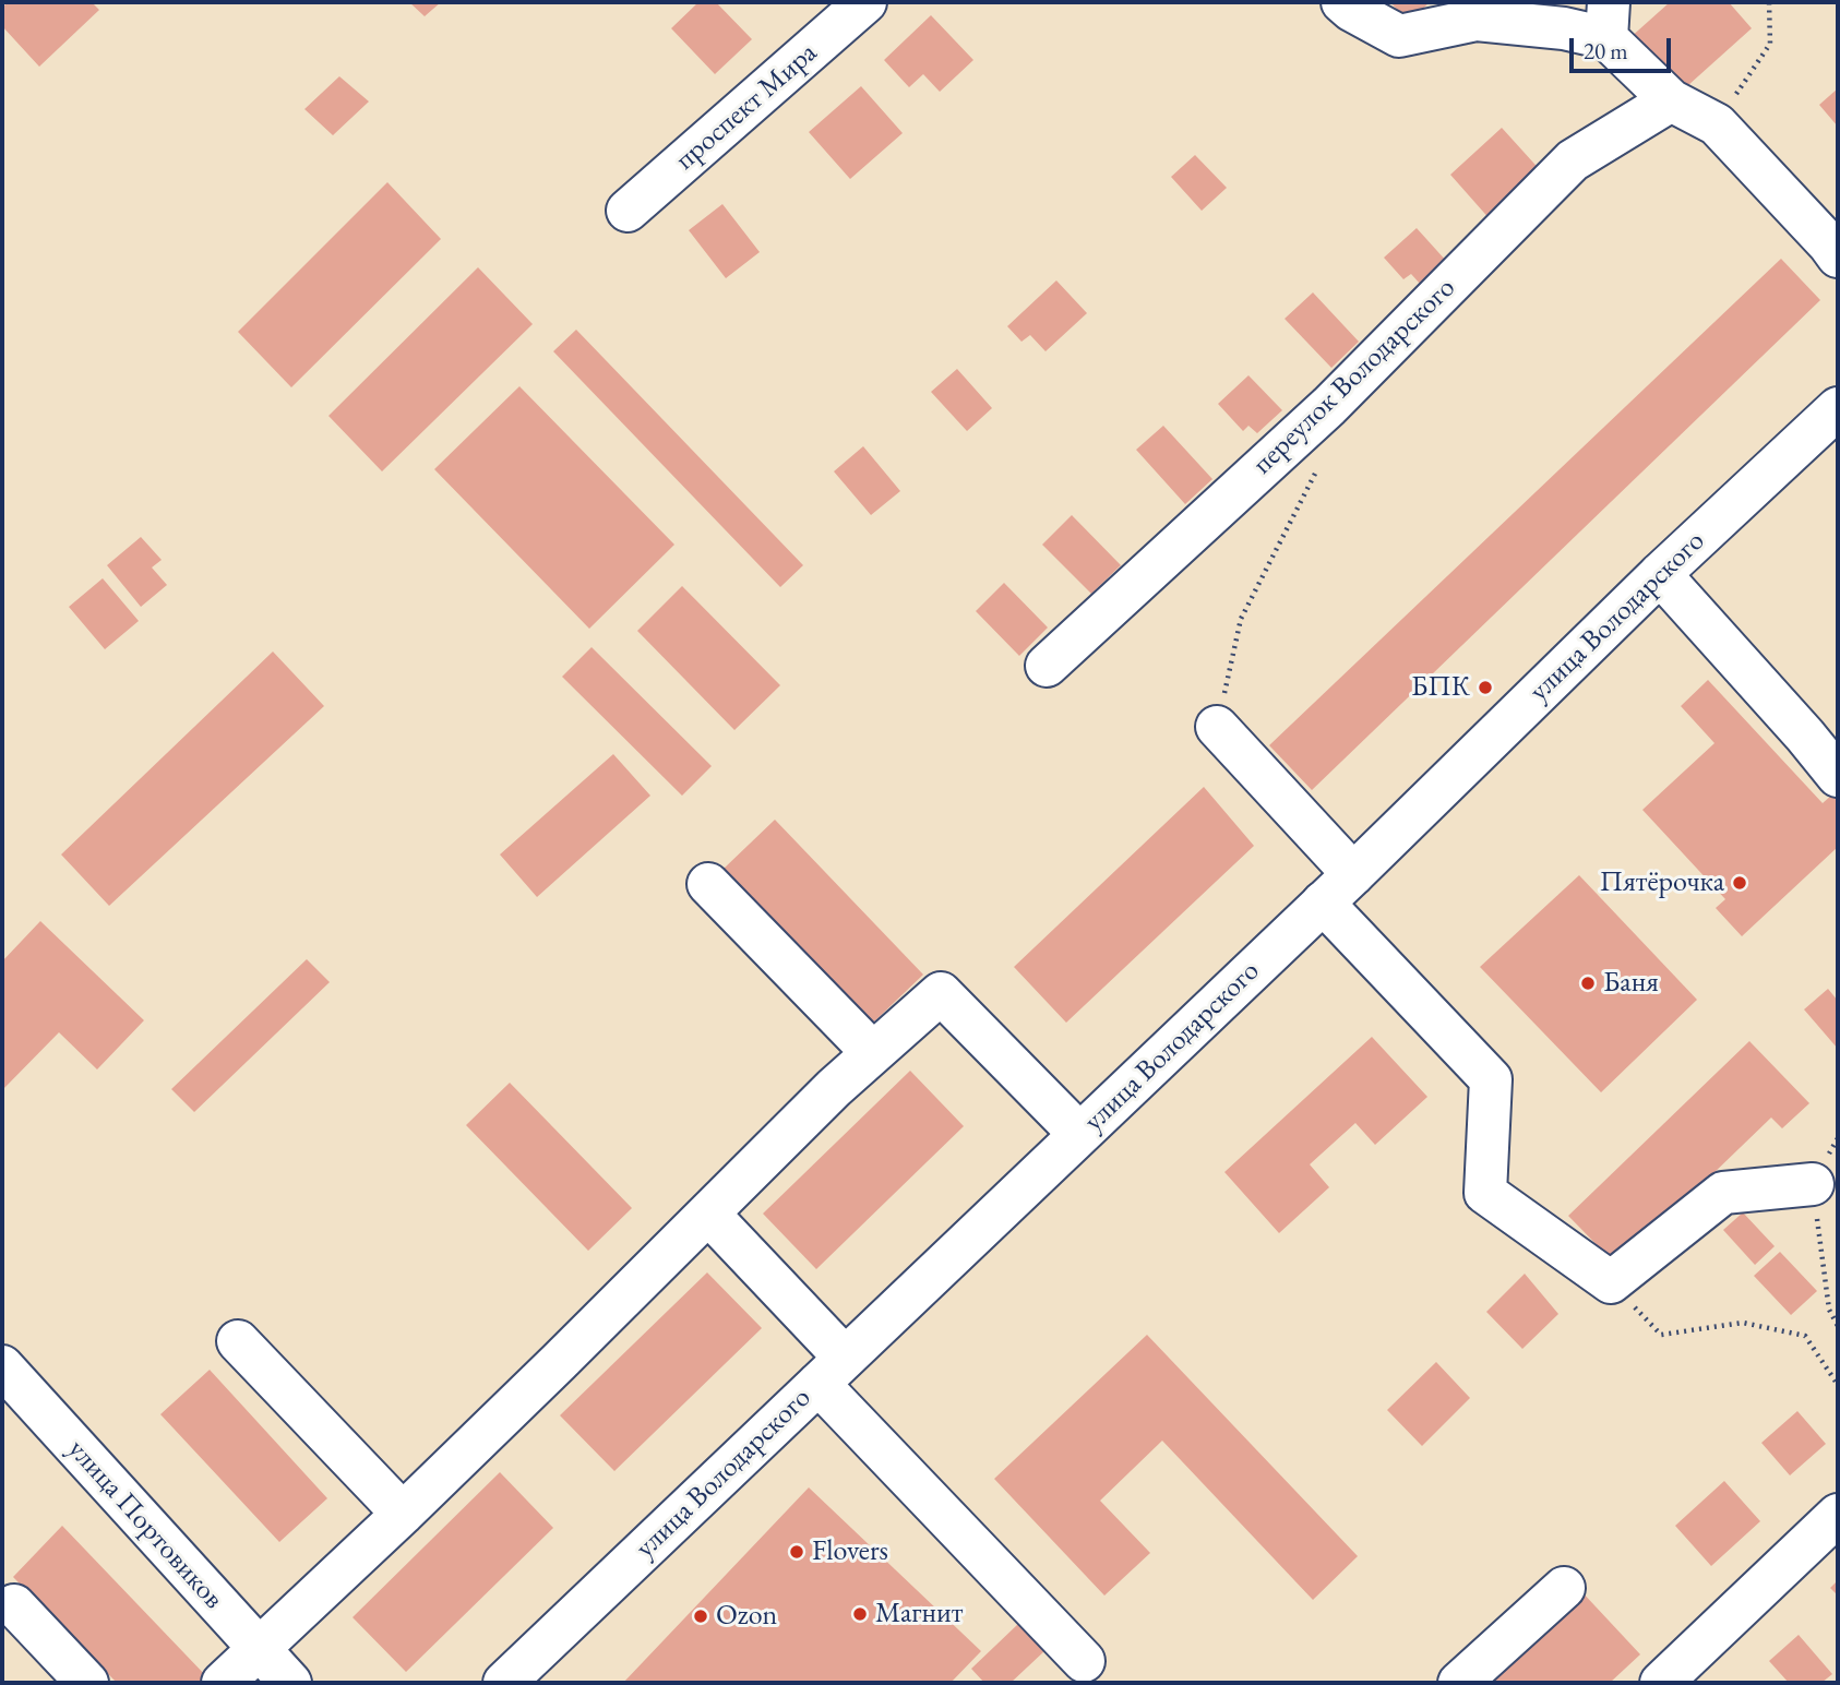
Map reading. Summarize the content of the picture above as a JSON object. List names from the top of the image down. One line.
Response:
{"streets":{"street":["проспект Мира","переулок Володарского","улица Володарского","улица Портовиков"]},"places":["БПК","Пятёрочка","Баня","Flovers","Магнит","Ozon"],"scale_bar":"20 m"}
